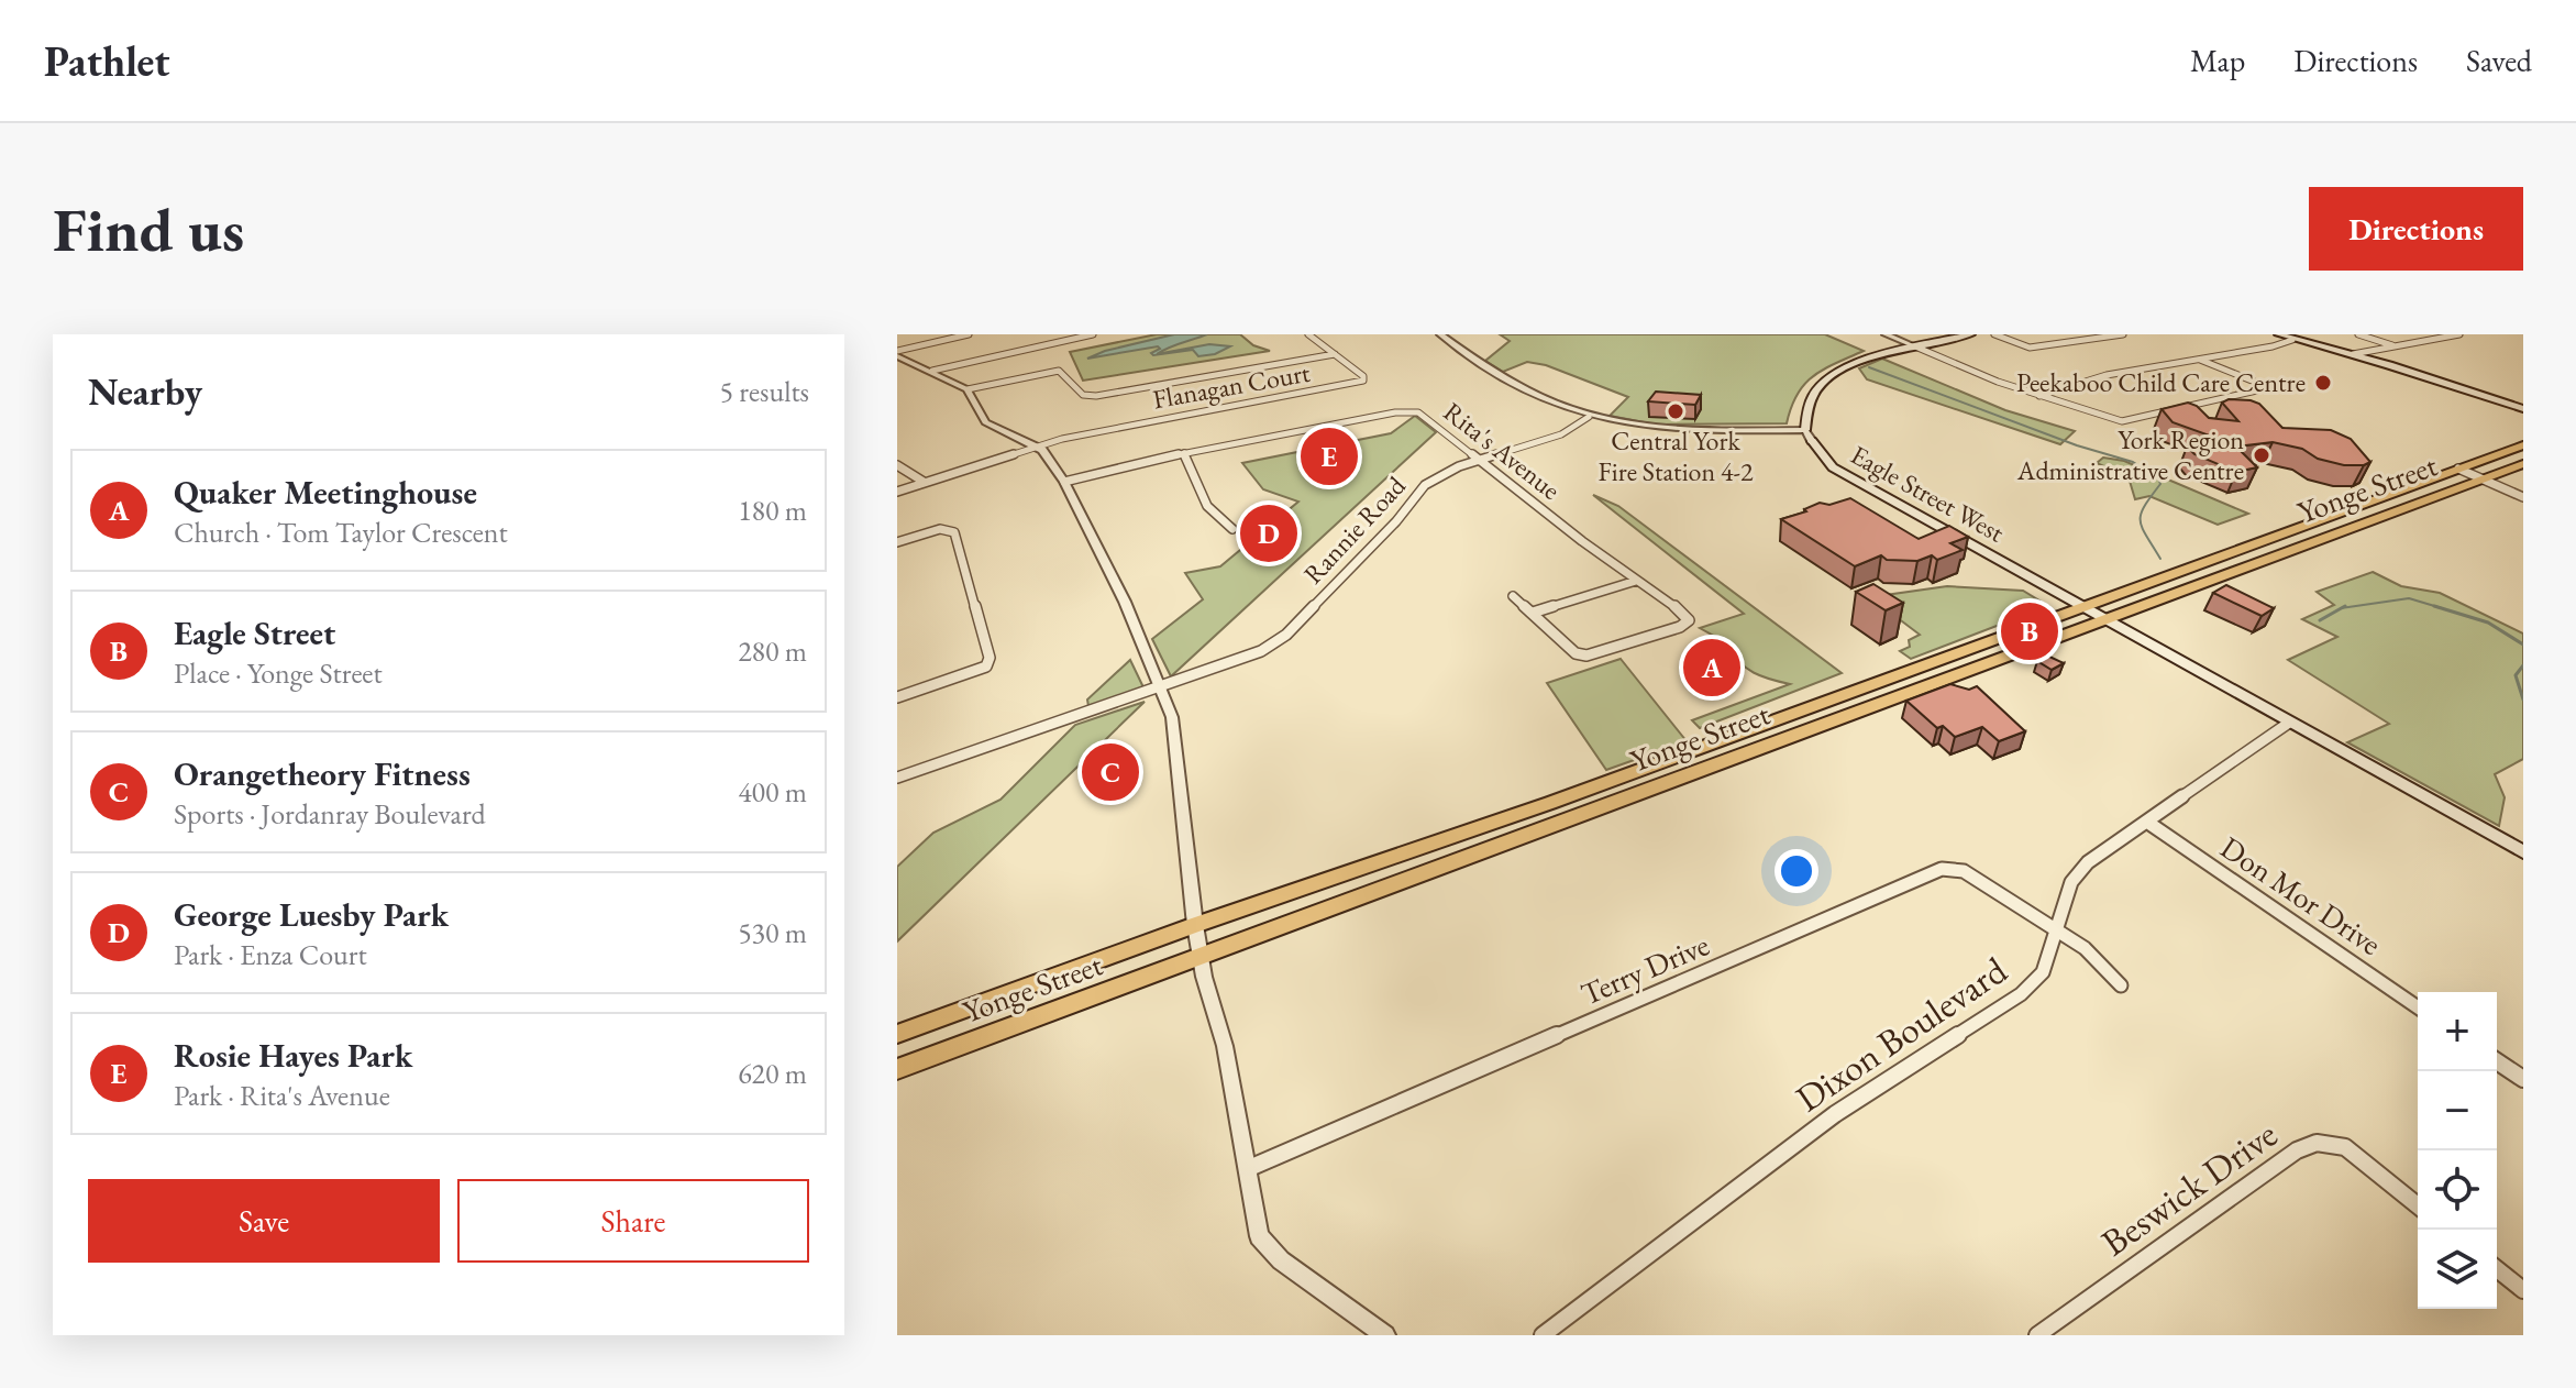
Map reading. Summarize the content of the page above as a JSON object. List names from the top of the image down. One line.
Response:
{"streets":{"main road":["Yonge Street","Eagle Street West"],"street":["Flanagan Court","Rita's Avenue","Rannie Road","Don Mor Drive","Terry Drive","Dixon Boulevard","Beswick Drive"]},"crossings":[["Rita's Avenue","Rannie Road"],["Yonge Street","Eagle Street West"],["Eagle Street West","Dixon Boulevard"],["Don Mor Drive","Dixon Boulevard"],["Terry Drive","Dixon Boulevard"]],"places":["Peekaboo Child Care Centre","Central York Fire Station 4-2","York Region Administrative Centre"],"page":{"header":"Pathlet","nav":["Map","Directions","Saved"],"buttons":["Directions",["Save","Share"]],"title":"Find us","heading":["Nearby","5 results"],"pins":["E","D","B","A","C"],"list":[{"mark":"A","name":"Quaker Meetinghouse","note":"Church · Tom Taylor Crescent","value":"180 m"},{"mark":"B","name":"Eagle Street","note":"Place · Yonge Street","value":"280 m"},{"mark":"C","name":"Orangetheory Fitness","note":"Sports · Jordanray Boulevard","value":"400 m"},{"mark":"D","name":"George Luesby Park","note":"Park · Enza Court","value":"530 m"},{"mark":"E","name":"Rosie Hayes Park","note":"Park · Rita's Avenue","value":"620 m"}],"map_buttons":["+","−"]}}
